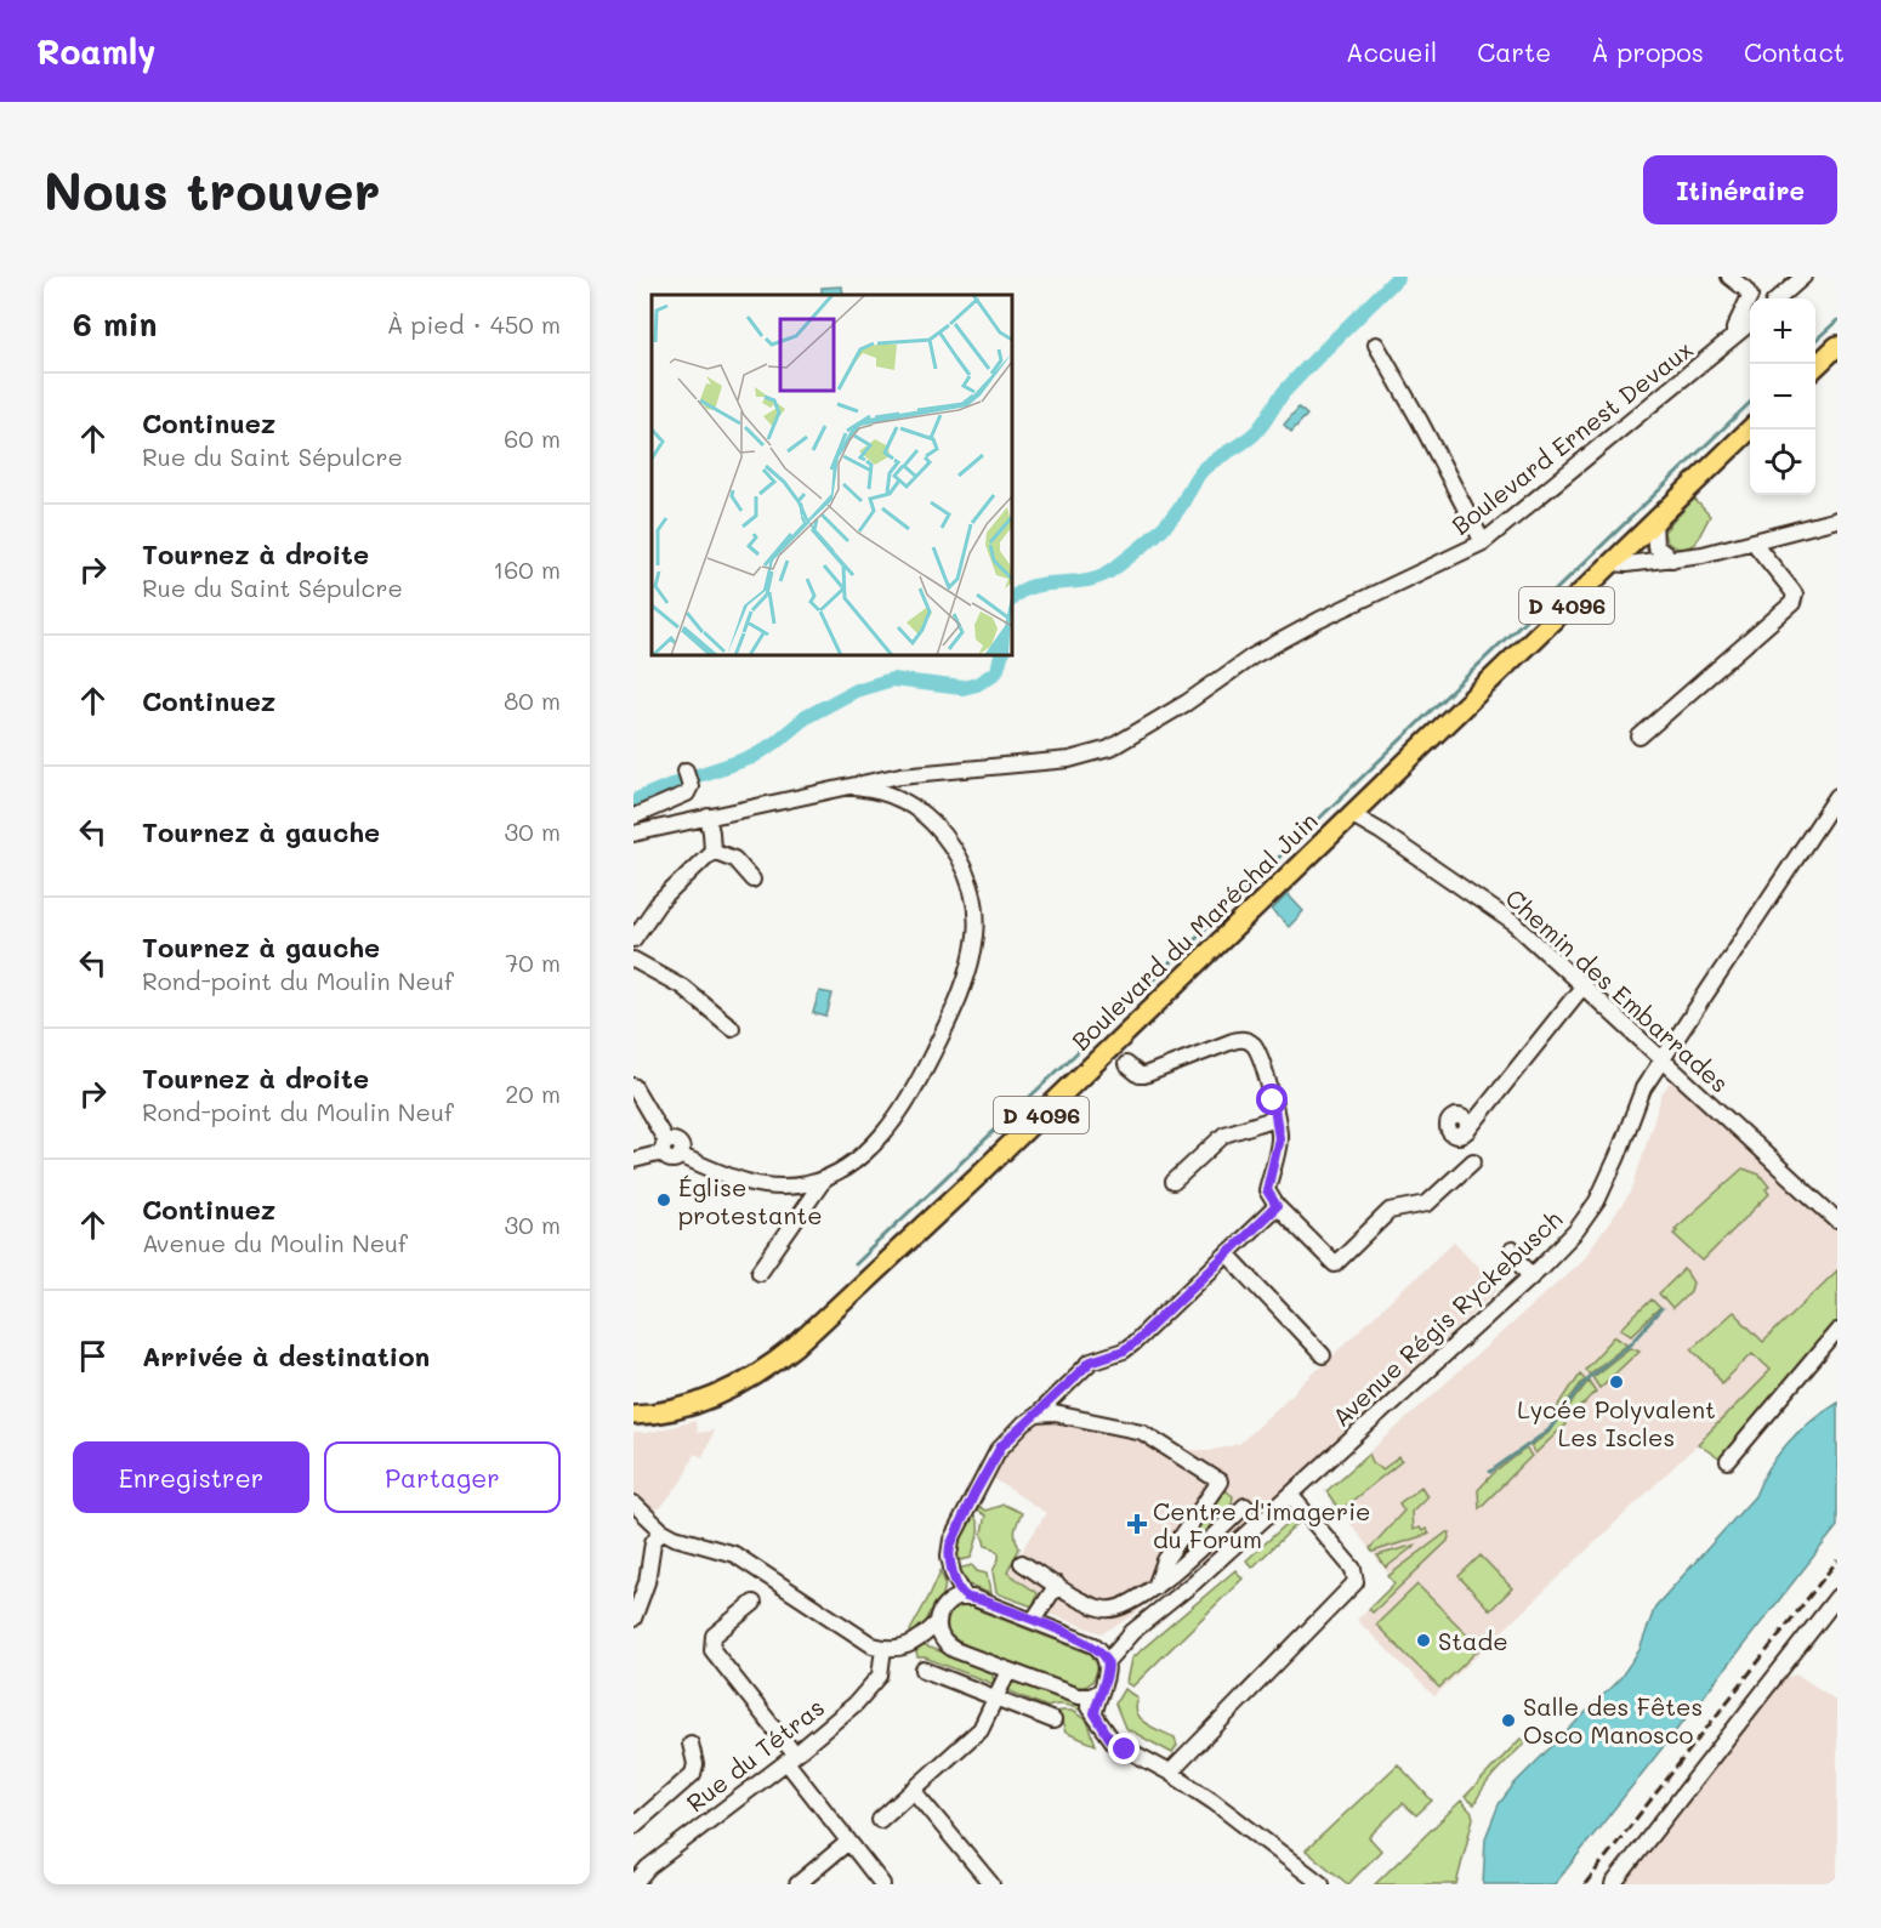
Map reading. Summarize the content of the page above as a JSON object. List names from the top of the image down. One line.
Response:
{"streets":{"main road":["D 4096","Boulevard du Maréchal Juin"],"street":["Boulevard Ernest Devaux","Chemin des Embarrades","Avenue Régis Ryckebusch","Rue du Tétras"]},"crossings":[["Boulevard du Maréchal Juin","Chemin des Embarrades"],["Chemin des Embarrades","Avenue Régis Ryckebusch"]],"places":{"other":["Église protestante","Lycée Polyvalent Les Iscles","Stade","Salle des Fêtes Osco Manosco"],"health":["Centre d'imagerie du Forum"]},"page":{"header":"Roamly","nav":["Accueil","Carte","À propos","Contact"],"buttons":["Itinéraire",["Enregistrer","Partager"]],"title":"Nous trouver","heading":["6 min","À pied · 450 m"],"map_buttons":["+","−"],"list":[["Continuez","Rue du Saint Sépulcre","60 m"],["Tournez à droite","Rue du Saint Sépulcre","160 m"],["Continuez","80 m"],["Tournez à gauche","30 m"],["Tournez à gauche","Rond-point du Moulin Neuf","70 m"],["Tournez à droite","Rond-point du Moulin Neuf","20 m"],["Continuez","Avenue du Moulin Neuf","30 m"],"Arrivée à destination"]}}
